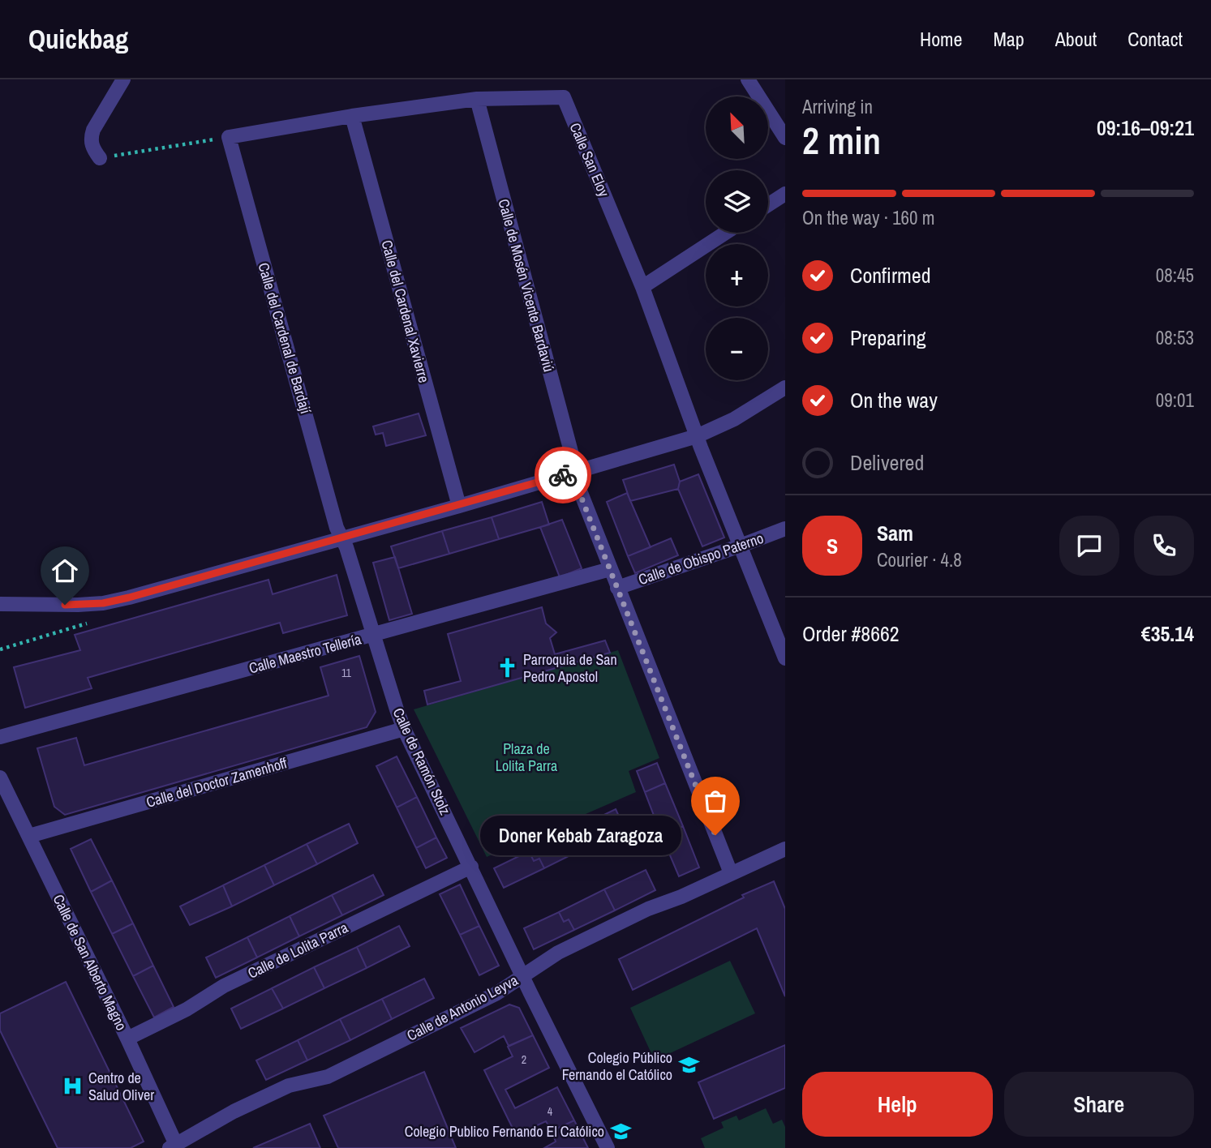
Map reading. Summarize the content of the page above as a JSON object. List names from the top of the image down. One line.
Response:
{"streets":{"street":["Calle San Eloy","Calle de Mosén Vicente Bardaviú","Calle del Cardenal Xavierre","Calle del Cardenal de Bardají","Calle de Obispo Paterno","Calle Maestro Tellería","Calle de Ramón Stolz","Calle del Doctor Zamenhoff","Calle de Lolita Parra","Calle de San Alberto Magno","Calle de Antonio Leyva"]},"crossings":[["Calle San Eloy","Calle de Mosén Vicente Bardaviú"],["Calle San Eloy","Calle del Cardenal Xavierre"],["Calle San Eloy","Calle del Cardenal de Bardají"],["Calle San Eloy","Calle de Obispo Paterno"],["Calle de Mosén Vicente Bardaviú","Calle de Obispo Paterno"],["Calle de Mosén Vicente Bardaviú","Calle Maestro Tellería"],["Calle de Mosén Vicente Bardaviú","Calle de Antonio Leyva"],["Calle del Cardenal de Bardají","Calle de Ramón Stolz"],["Calle Maestro Tellería","Calle de Ramón Stolz"],["Calle de Ramón Stolz","Calle del Doctor Zamenhoff"],["Calle de Ramón Stolz","Calle de Lolita Parra"],["Calle de Ramón Stolz","Calle de Antonio Leyva"],["Calle del Doctor Zamenhoff","Calle de San Alberto Magno"],["Calle de Lolita Parra","Calle de San Alberto Magno"],["Calle de San Alberto Magno","Calle de Antonio Leyva"]],"parks":["Plaza de Lolita Parra"],"places":{"church":["Parroquia de San Pedro Apostol"],"other":["Doner Kebab Zaragoza"],"school or university":["Colegio Público Fernando el Católico","Colegio Publico Fernando El Católico"],"hospital":["Centro de Salud Oliver"]},"house_numbers":["11","2","4"],"north":"top left","page":{"header":"Quickbag","nav":["Home","Map","About","Contact"],"heading":["2 min","Arriving in","09:16–09:21"],"panel":["Sam","Courier · 4.8","Order #8662","€35.14"],"map_buttons":["+","−"],"bar":"On the way · 160 m","list":[["Confirmed","08:45"],["Preparing","08:53"],["On the way","09:01"],"Delivered"],"round":"S","bubble":"Doner Kebab Zaragoza","buttons":["Help","Share"]}}
